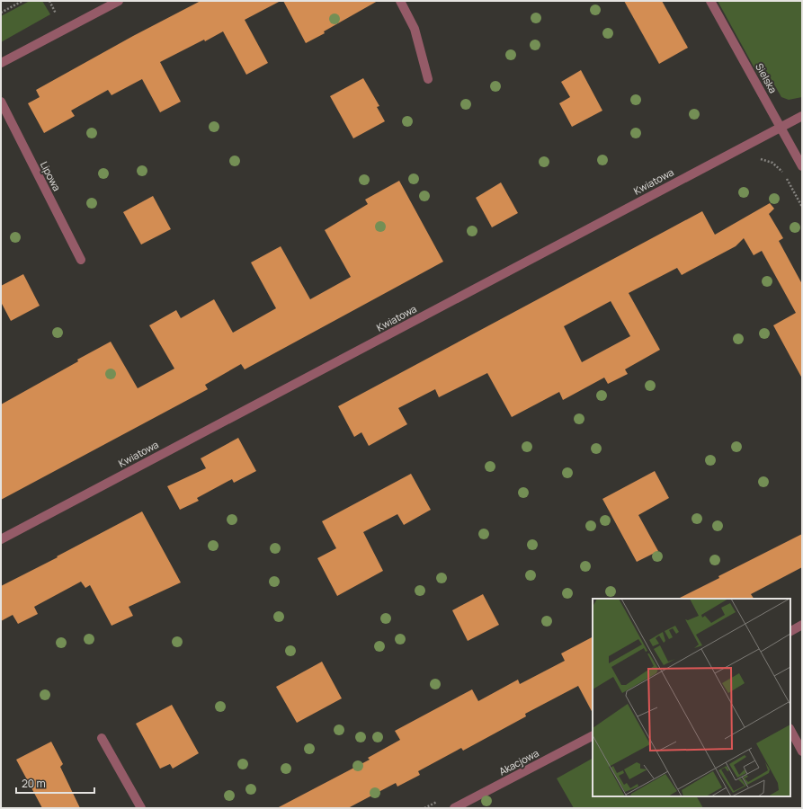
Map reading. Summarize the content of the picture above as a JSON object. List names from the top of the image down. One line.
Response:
{"streets":{"street":["Sielska","Lipowa","Kwiatowa","Akacjowa"]},"crossings":[["Sielska","Kwiatowa"]],"scale_bar":"20 m"}
